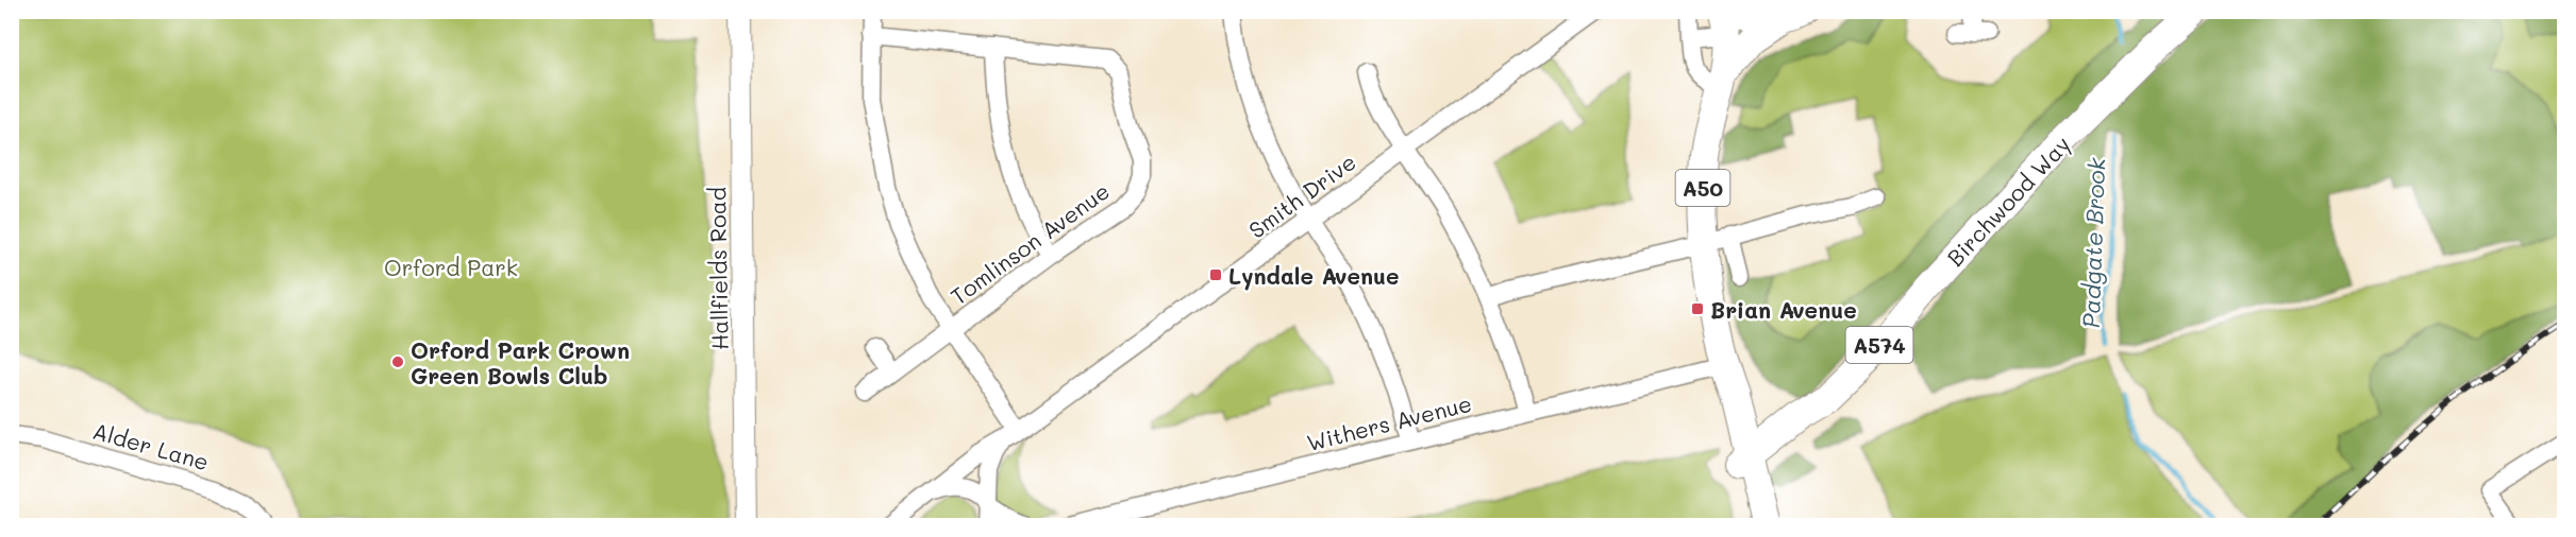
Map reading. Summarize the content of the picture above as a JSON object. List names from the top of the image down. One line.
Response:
{"streets":{"main road":["A50","Birchwood Way","A574"],"street":["Smith Drive","Tomlinson Avenue","Hallfields Road","Withers Avenue","Alder Lane"]},"crossings":[["A50","Birchwood Way"],["A50","Withers Avenue"],["Birchwood Way","Withers Avenue"]],"water":["Padgate Brook"],"parks":["Orford Park"],"places":{"transit":["Lyndale Avenue","Brian Avenue"],"other":["Orford Park Crown Green Bowls Club"]}}
